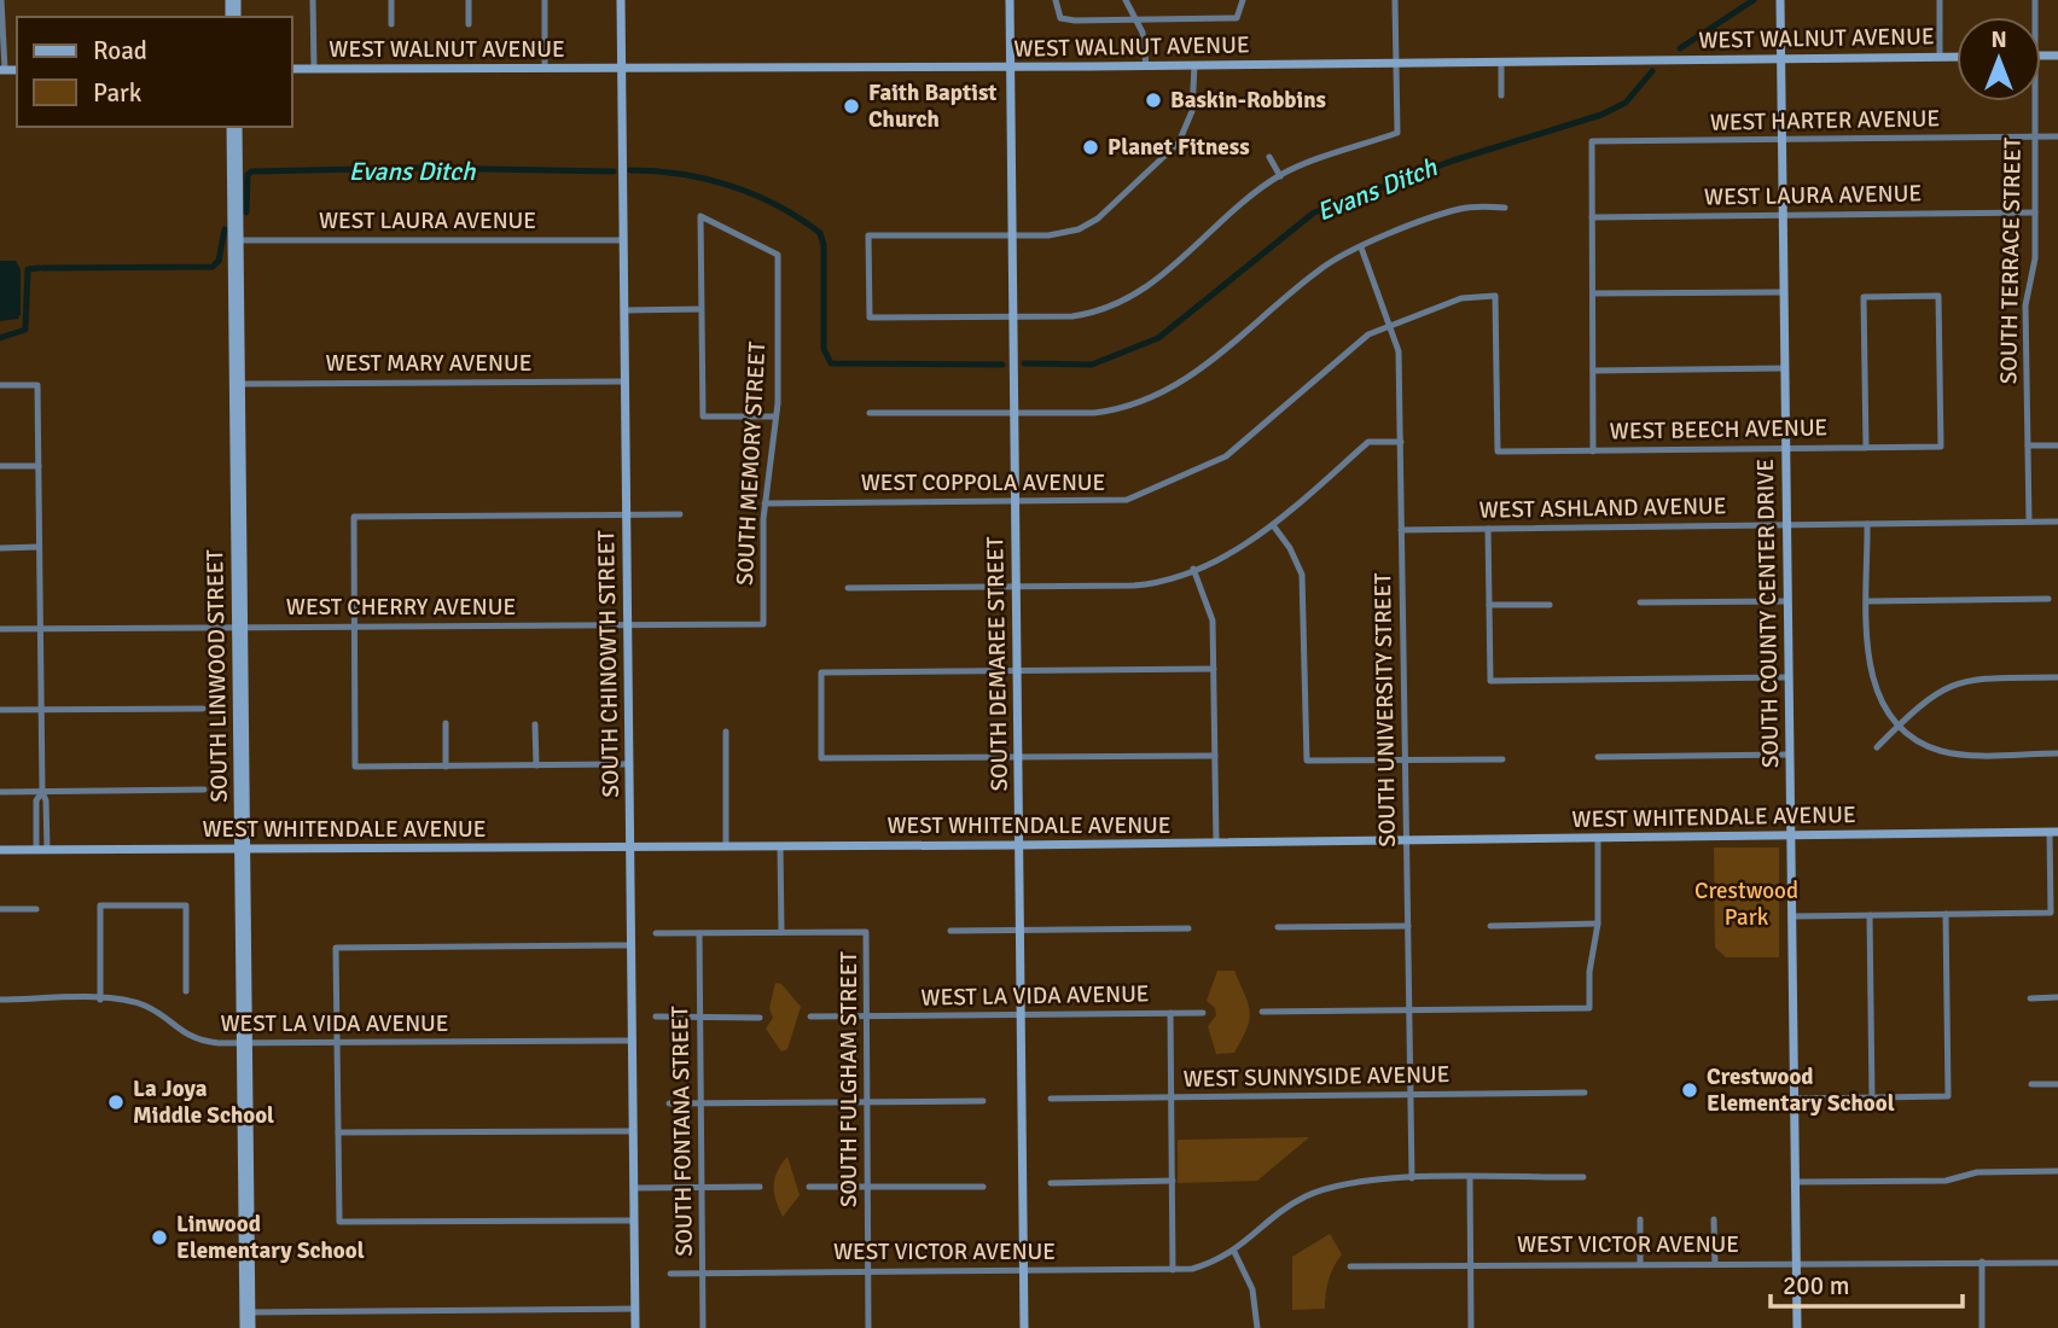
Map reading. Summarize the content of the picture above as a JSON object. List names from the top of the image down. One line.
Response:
{"streets":{"street":["WEST WALNUT AVENUE","WEST HARTER AVENUE","WEST LAURA AVENUE","SOUTH TERRACE STREET","WEST MARY AVENUE","WEST BEECH AVENUE","SOUTH MEMORY STREET","WEST COPPOLA AVENUE","WEST ASHLAND AVENUE","WEST CHERRY AVENUE","SOUTH COUNTY CENTER DRIVE","SOUTH CHINOWTH STREET","SOUTH DEMAREE STREET","SOUTH LINWOOD STREET","SOUTH UNIVERSITY STREET","WEST WHITENDALE AVENUE","WEST LA VIDA AVENUE","WEST SUNNYSIDE AVENUE","SOUTH FULGHAM STREET","SOUTH FONTANA STREET","WEST VICTOR AVENUE"]},"crossings":[["WEST WALNUT AVENUE","SOUTH COUNTY CENTER DRIVE"],["WEST WALNUT AVENUE","SOUTH CHINOWTH STREET"],["WEST WALNUT AVENUE","SOUTH DEMAREE STREET"],["WEST HARTER AVENUE","WEST LAURA AVENUE"],["WEST HARTER AVENUE","SOUTH TERRACE STREET"],["WEST HARTER AVENUE","SOUTH COUNTY CENTER DRIVE"],["WEST LAURA AVENUE","SOUTH TERRACE STREET"],["WEST LAURA AVENUE","SOUTH COUNTY CENTER DRIVE"],["WEST LAURA AVENUE","SOUTH CHINOWTH STREET"],["WEST LAURA AVENUE","SOUTH LINWOOD STREET"],["SOUTH TERRACE STREET","WEST ASHLAND AVENUE"],["WEST MARY AVENUE","SOUTH CHINOWTH STREET"],["WEST MARY AVENUE","SOUTH LINWOOD STREET"],["WEST BEECH AVENUE","WEST COPPOLA AVENUE"],["WEST BEECH AVENUE","SOUTH COUNTY CENTER DRIVE"],["SOUTH MEMORY STREET","WEST COPPOLA AVENUE"],["SOUTH MEMORY STREET","WEST CHERRY AVENUE"],["WEST COPPOLA AVENUE","SOUTH DEMAREE STREET"],["WEST COPPOLA AVENUE","SOUTH UNIVERSITY STREET"],["WEST ASHLAND AVENUE","SOUTH COUNTY CENTER DRIVE"],["WEST ASHLAND AVENUE","SOUTH UNIVERSITY STREET"],["WEST CHERRY AVENUE","SOUTH CHINOWTH STREET"],["WEST CHERRY AVENUE","SOUTH LINWOOD STREET"],["SOUTH COUNTY CENTER DRIVE","WEST WHITENDALE AVENUE"],["SOUTH COUNTY CENTER DRIVE","WEST VICTOR AVENUE"],["SOUTH CHINOWTH STREET","WEST WHITENDALE AVENUE"],["SOUTH CHINOWTH STREET","WEST LA VIDA AVENUE"],["SOUTH DEMAREE STREET","WEST WHITENDALE AVENUE"],["SOUTH DEMAREE STREET","WEST LA VIDA AVENUE"],["SOUTH DEMAREE STREET","WEST VICTOR AVENUE"],["SOUTH LINWOOD STREET","WEST WHITENDALE AVENUE"],["SOUTH LINWOOD STREET","WEST LA VIDA AVENUE"],["SOUTH UNIVERSITY STREET","WEST WHITENDALE AVENUE"],["SOUTH UNIVERSITY STREET","WEST SUNNYSIDE AVENUE"],["SOUTH UNIVERSITY STREET","WEST VICTOR AVENUE"],["WEST LA VIDA AVENUE","SOUTH FULGHAM STREET"],["SOUTH FULGHAM STREET","WEST VICTOR AVENUE"],["SOUTH FONTANA STREET","WEST VICTOR AVENUE"]],"water":["Evans Ditch"],"parks":["Crestwood Park"],"places":["Baskin-Robbins","Faith Baptist Church","Planet Fitness","Crestwood Elementary School","La Joya Middle School","Linwood Elementary School"],"legend":["Road","Park"],"scale_bar":"200 m","north":"top"}
